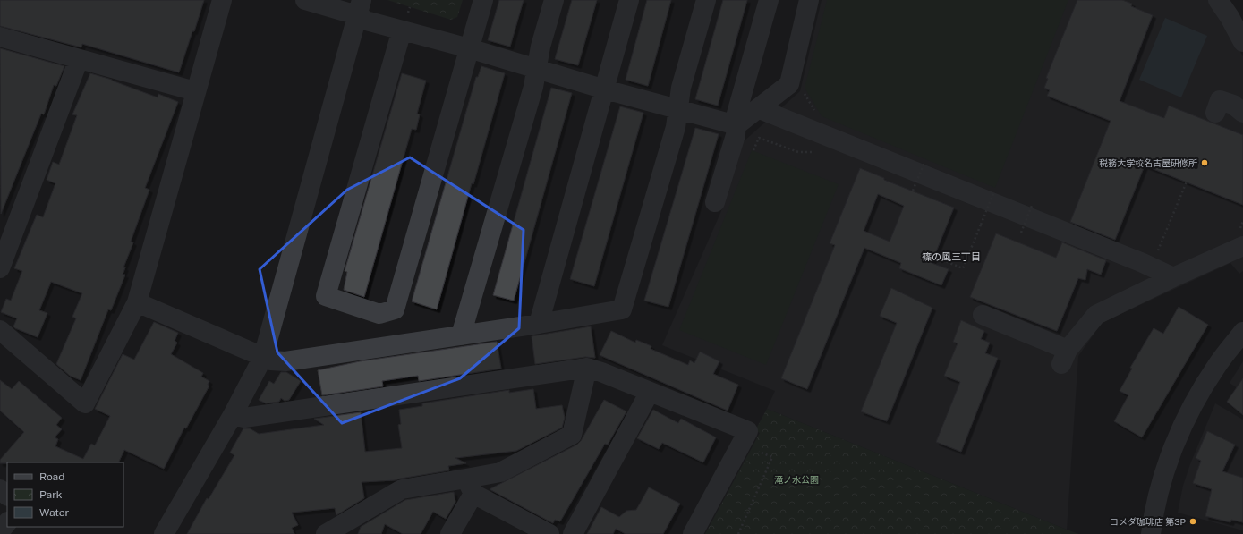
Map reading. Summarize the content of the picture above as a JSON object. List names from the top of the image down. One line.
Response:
{"districts":["篠の風三丁目"],"parks":["滝ノ水公園"],"places":["税務大学校名古屋研修所","コメダ珈琲店 第3P"],"legend":["Road","Park","Water"]}
